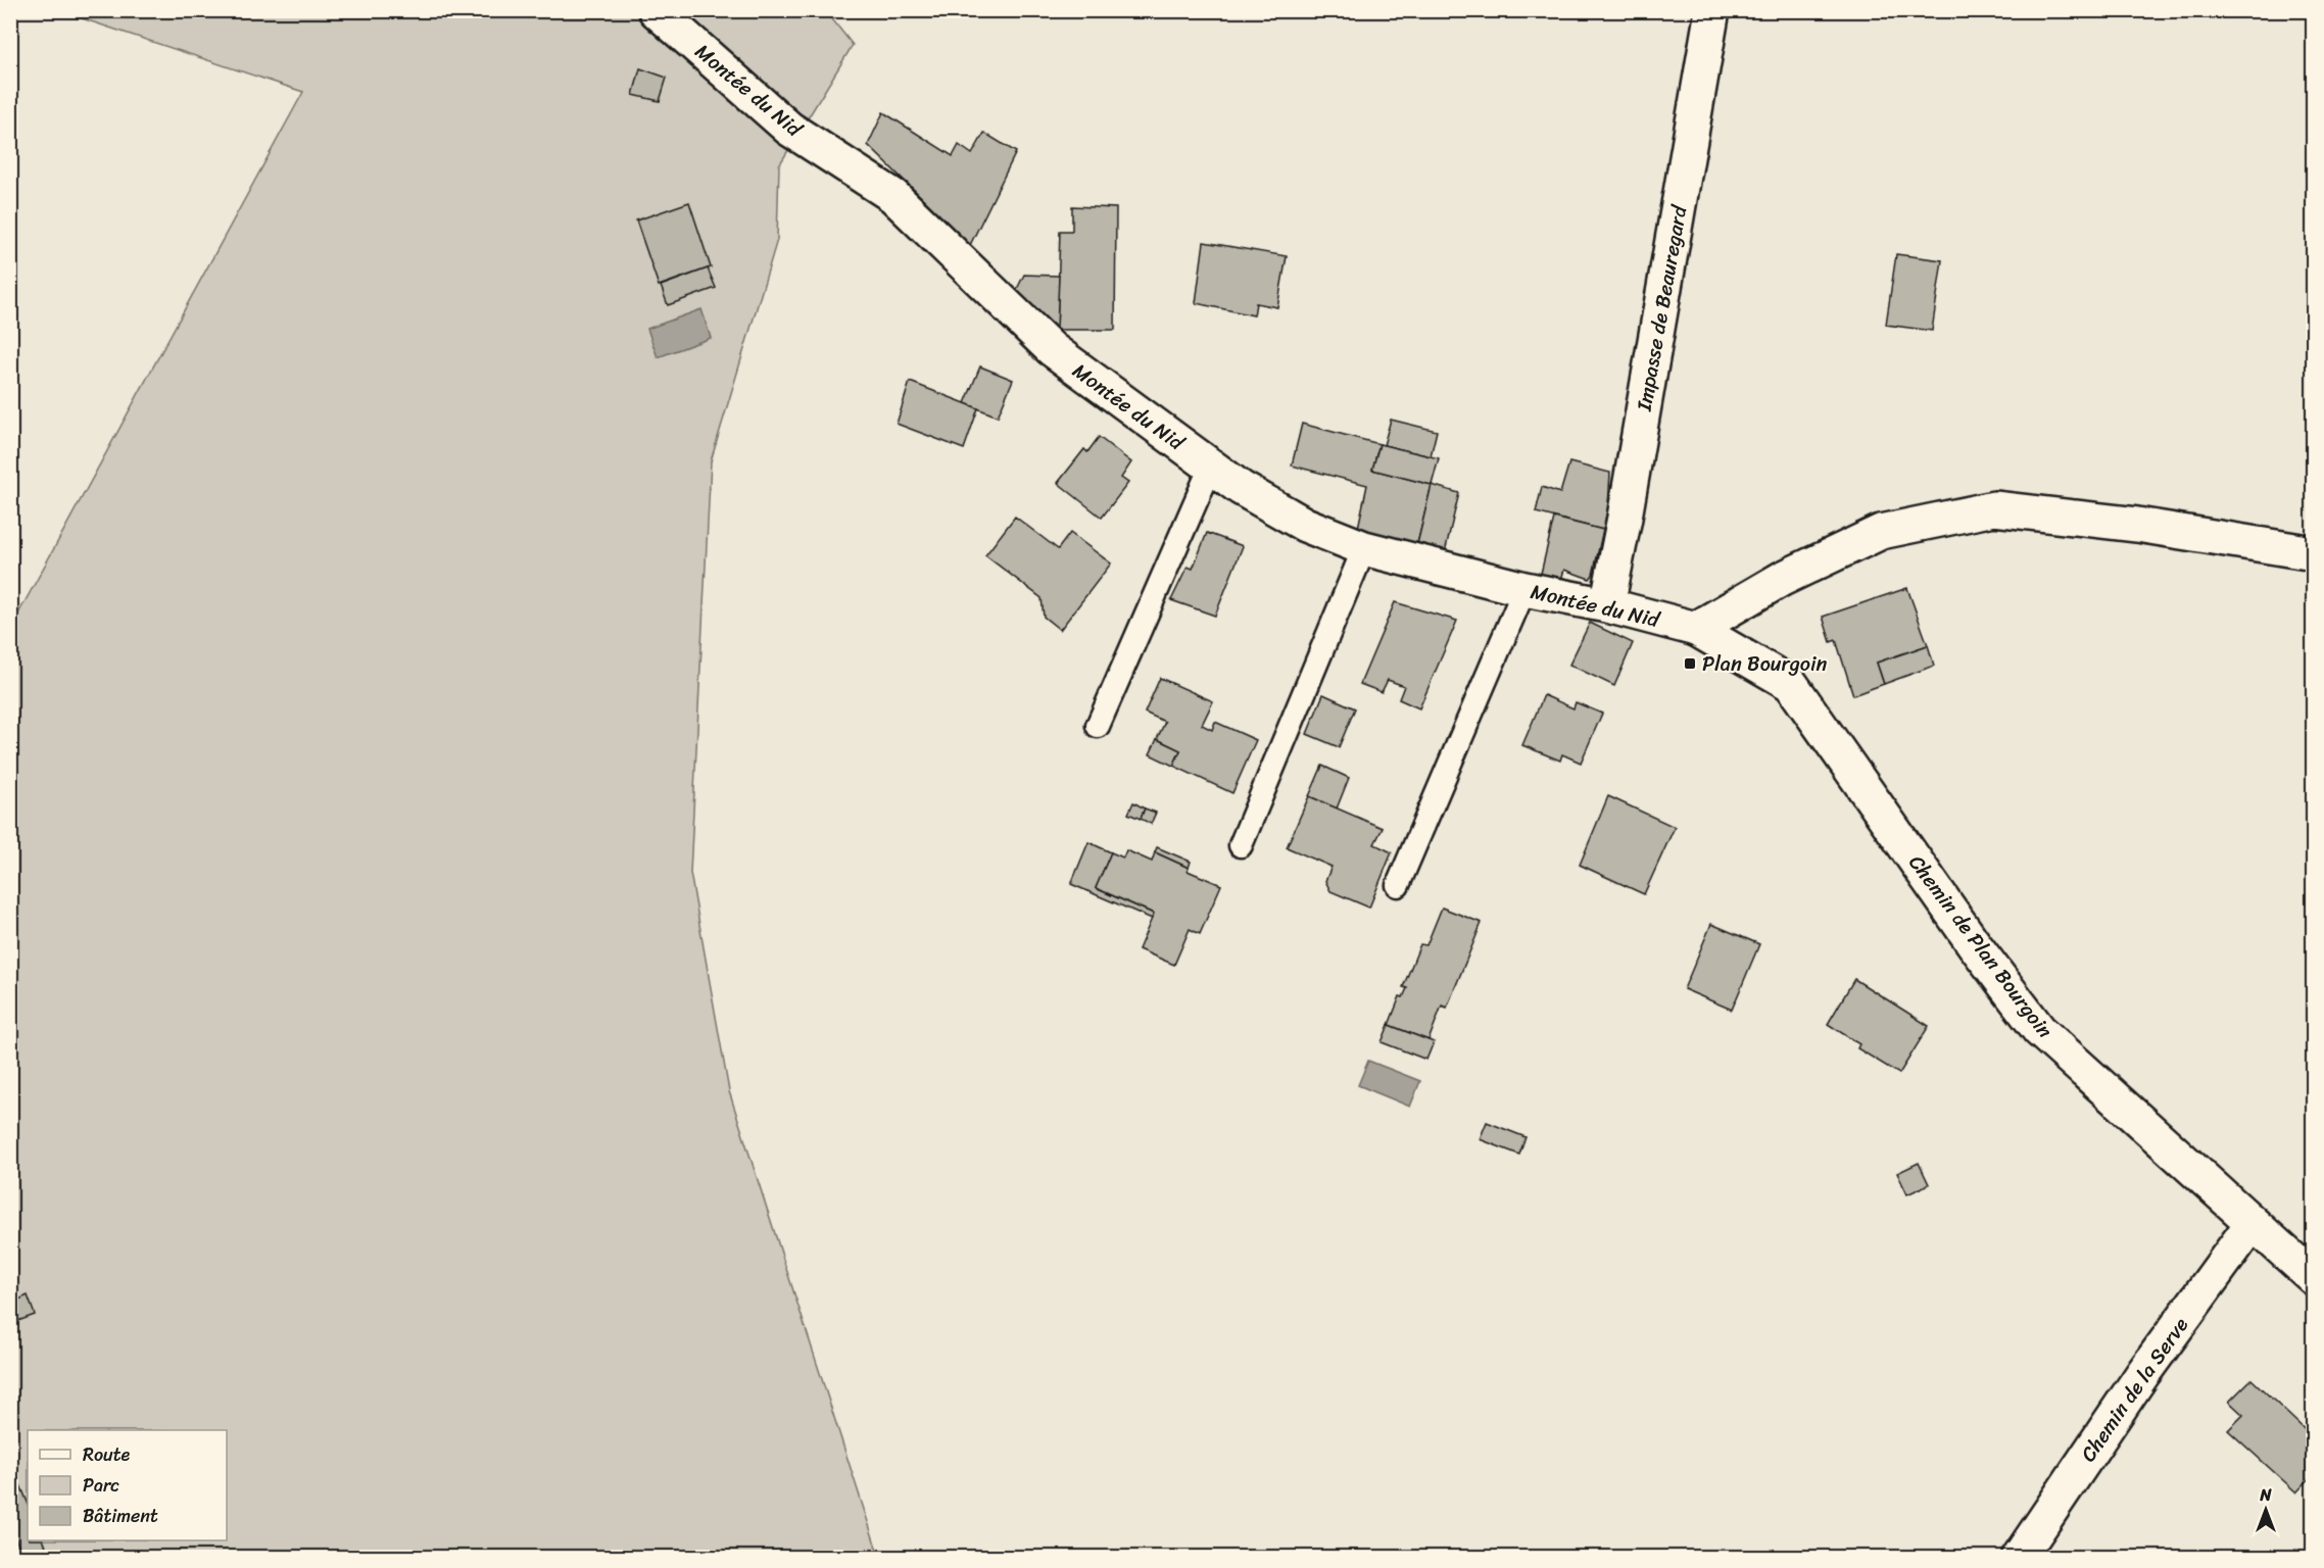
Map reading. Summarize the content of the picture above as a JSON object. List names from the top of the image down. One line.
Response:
{"streets":{"street":["Montée du Nid","Impasse de Beauregard","Chemin de Plan Bourgoin","Chemin de la Serve"]},"crossings":[["Montée du Nid","Impasse de Beauregard"],["Montée du Nid","Chemin de Plan Bourgoin"],["Chemin de Plan Bourgoin","Chemin de la Serve"]],"places":{"transit":["Plan Bourgoin"]},"legend":["Route","Parc","Bâtiment"],"north":"top"}
